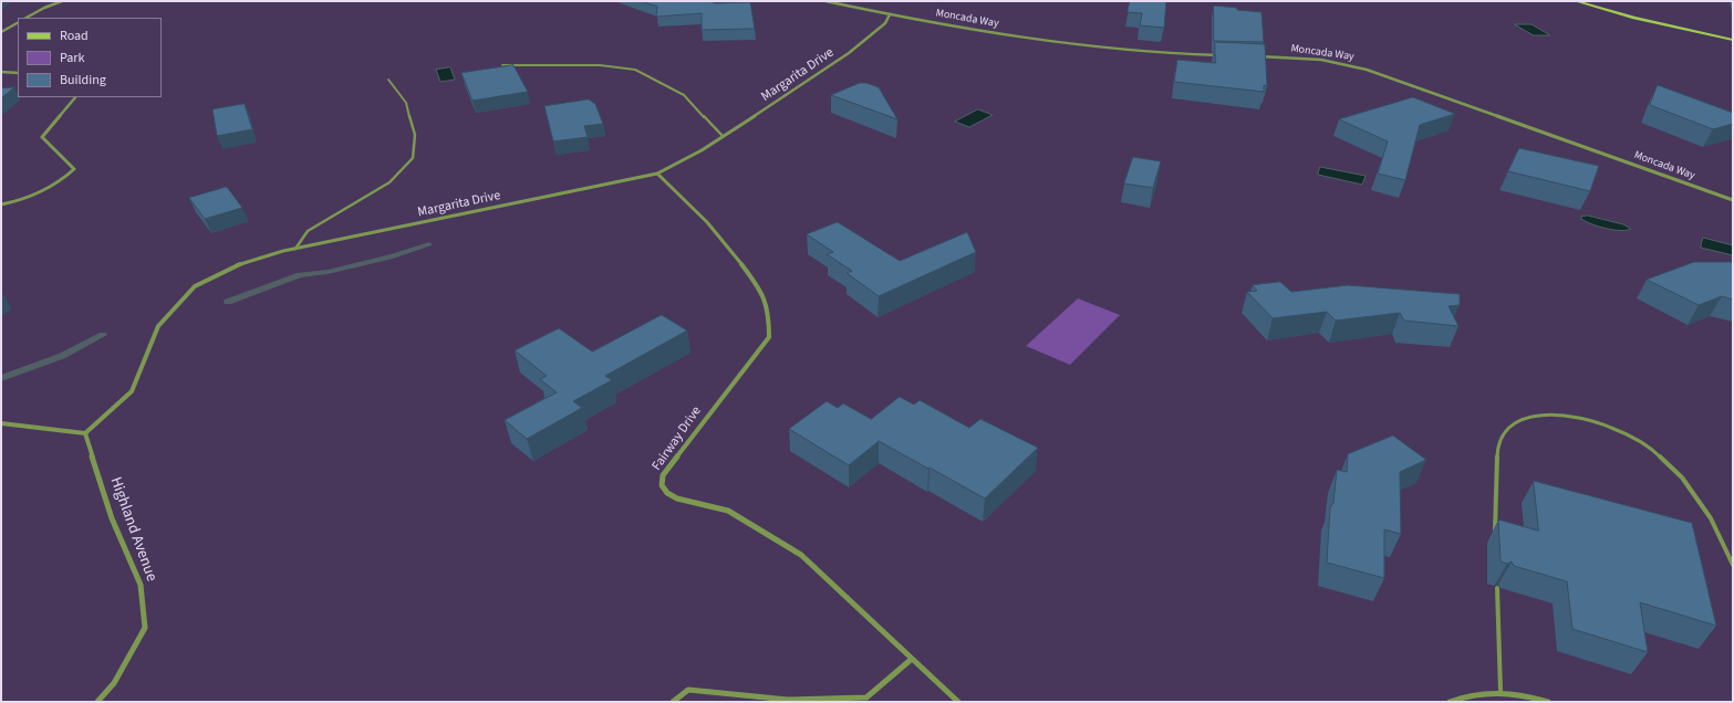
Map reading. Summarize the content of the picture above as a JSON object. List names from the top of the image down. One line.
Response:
{"streets":{"street":["Moncada Way","Margarita Drive","Fairway Drive","Highland Avenue"]},"crossings":[["Moncada Way","Margarita Drive"],["Margarita Drive","Fairway Drive"],["Margarita Drive","Highland Avenue"]],"legend":["Road","Park","Building"]}
